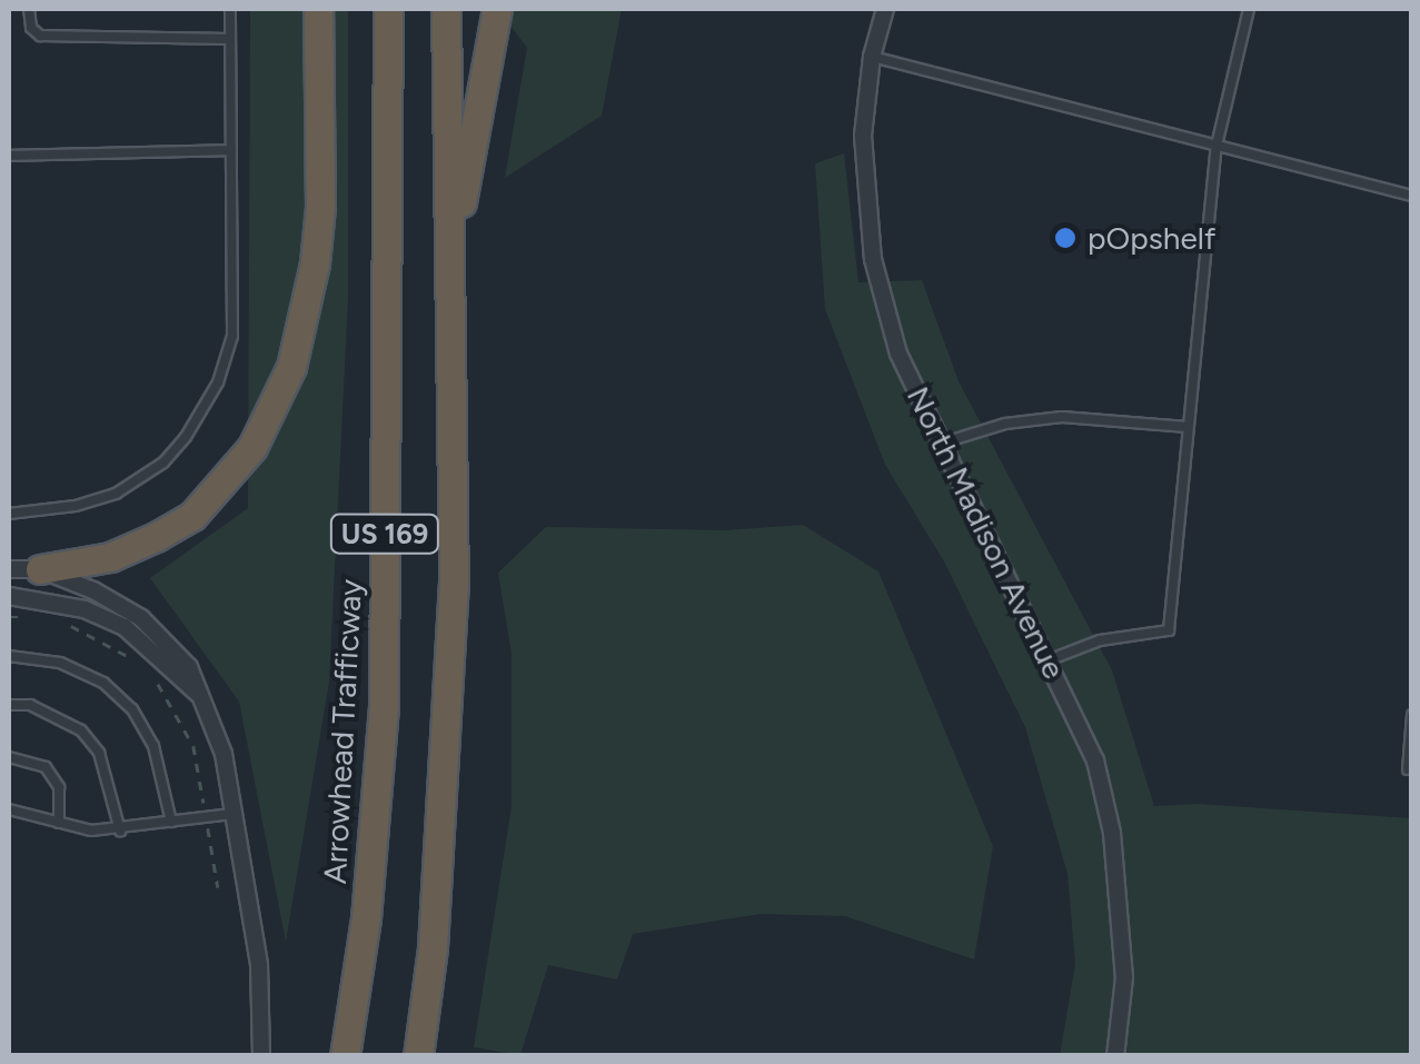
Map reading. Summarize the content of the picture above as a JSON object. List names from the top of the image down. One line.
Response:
{"streets":{"highway":["US 169","Arrowhead Trafficway"],"street":["North Madison Avenue"]},"places":["pOpshelf"]}
